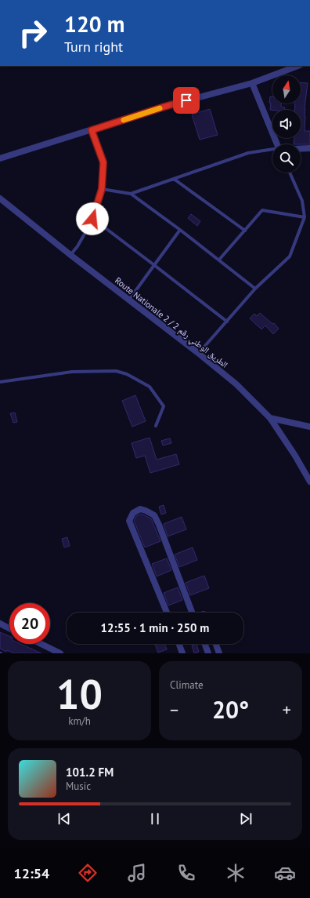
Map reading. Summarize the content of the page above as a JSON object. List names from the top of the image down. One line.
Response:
{"streets":{"street":["Route Nationale 2 / الطريق الوطني رقم 2"]},"north":"top","page":{"turn":["120 m","Turn right"],"limit":"20","trip":"12:55 · 1 min · 250 m","tile":[["10","km/h"],"Climate"],"heat":["−","20°","+"],"song":["101.2 FM","Music"],"tabs":"12:54"}}
